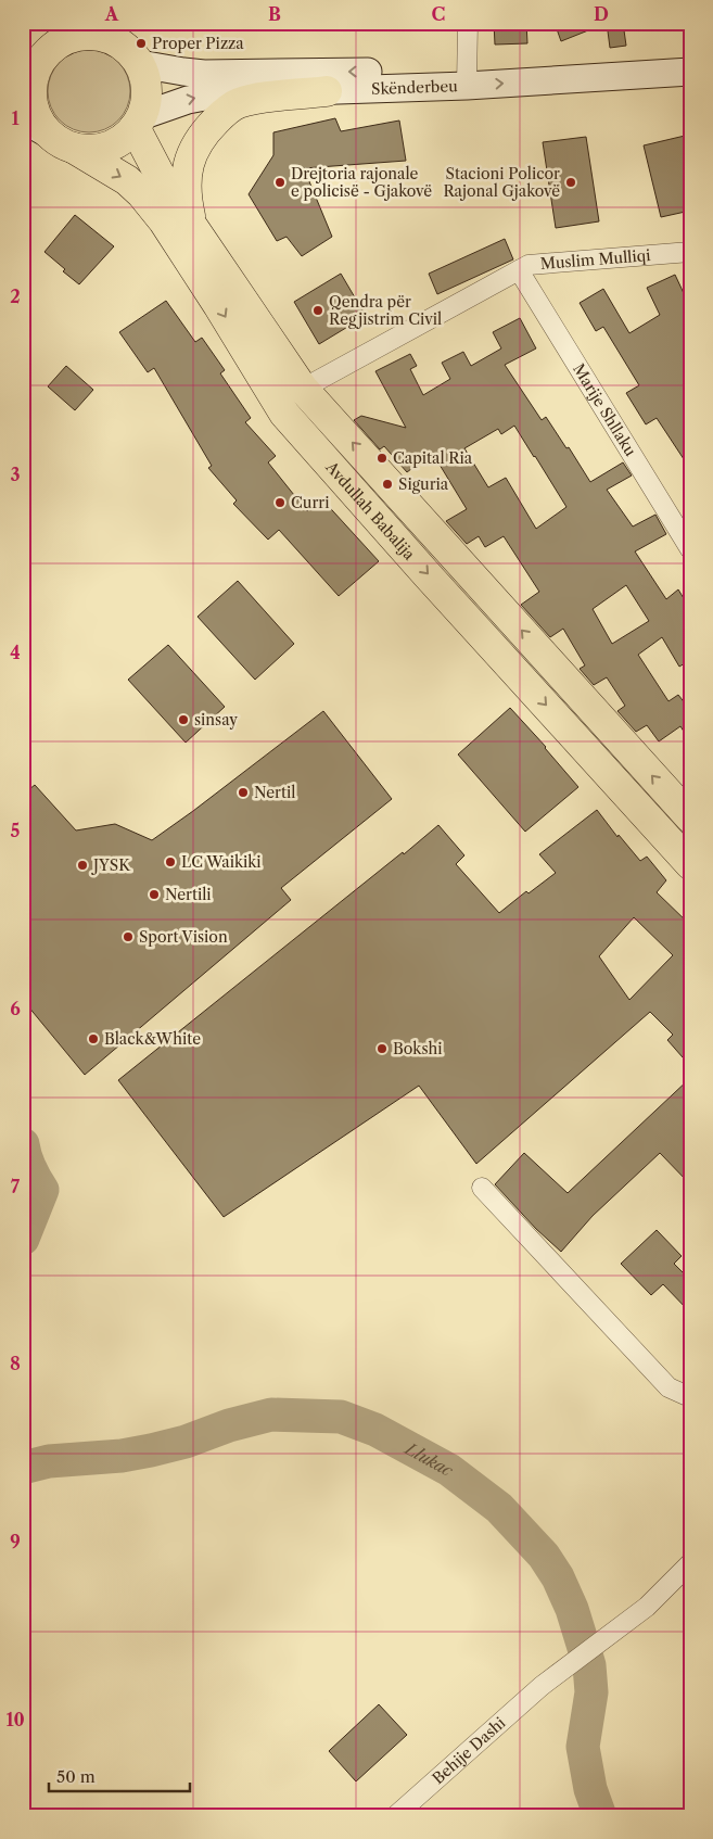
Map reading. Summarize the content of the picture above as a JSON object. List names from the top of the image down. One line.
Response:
{"streets":{"main road":["Skënderbeu","Avdullah Babalija"],"street":["Muslim Mulliqi","Marije Shllaku","Behije Dashi"]},"crossings":[["Skënderbeu","Avdullah Babalija"],["Muslim Mulliqi","Marije Shllaku"],["Muslim Mulliqi","Avdullah Babalija"]],"water":["Llukac"],"places":["Proper Pizza","Drejtoria rajonale e policisë - Gjakovë","Stacioni Policor Rajonal Gjakovë","Qendra për Regjistrim Civil","Capital Ria","Siguria","Curri","sinsay","Nertil","LC Waikiki","JYSK","Nertili","Sport Vision","Black&White","Bokshi"],"scale_bar":"50 m","grid":{"columns":["A","B","C","D"],"rows":["1","2","3","4","5","6","7","8","9","10"]}}
